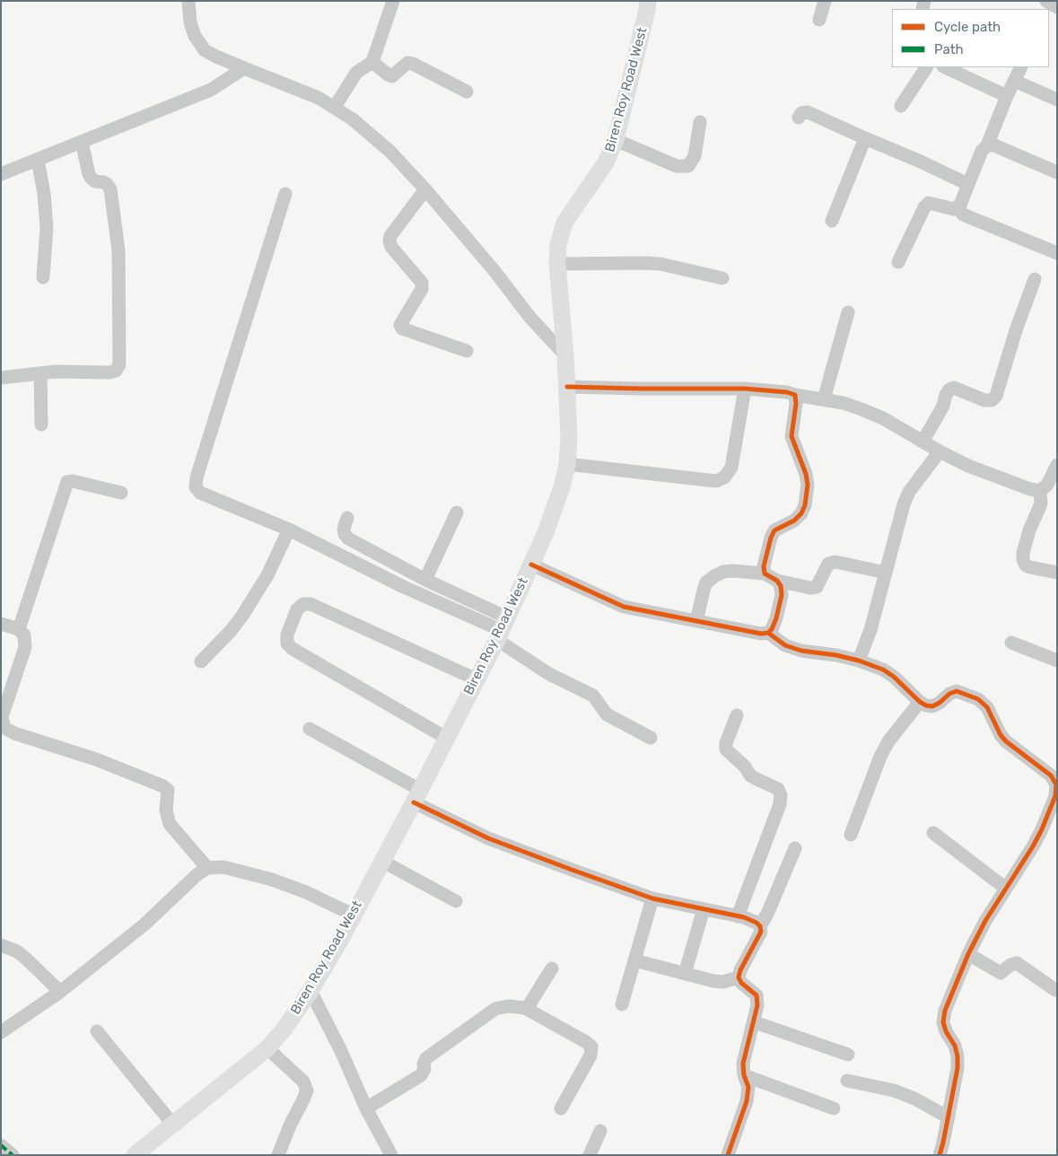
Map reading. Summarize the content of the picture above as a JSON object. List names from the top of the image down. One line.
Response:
{"streets":{"main road":["Biren Roy Road West"]},"legend":["Cycle path","Path"]}
